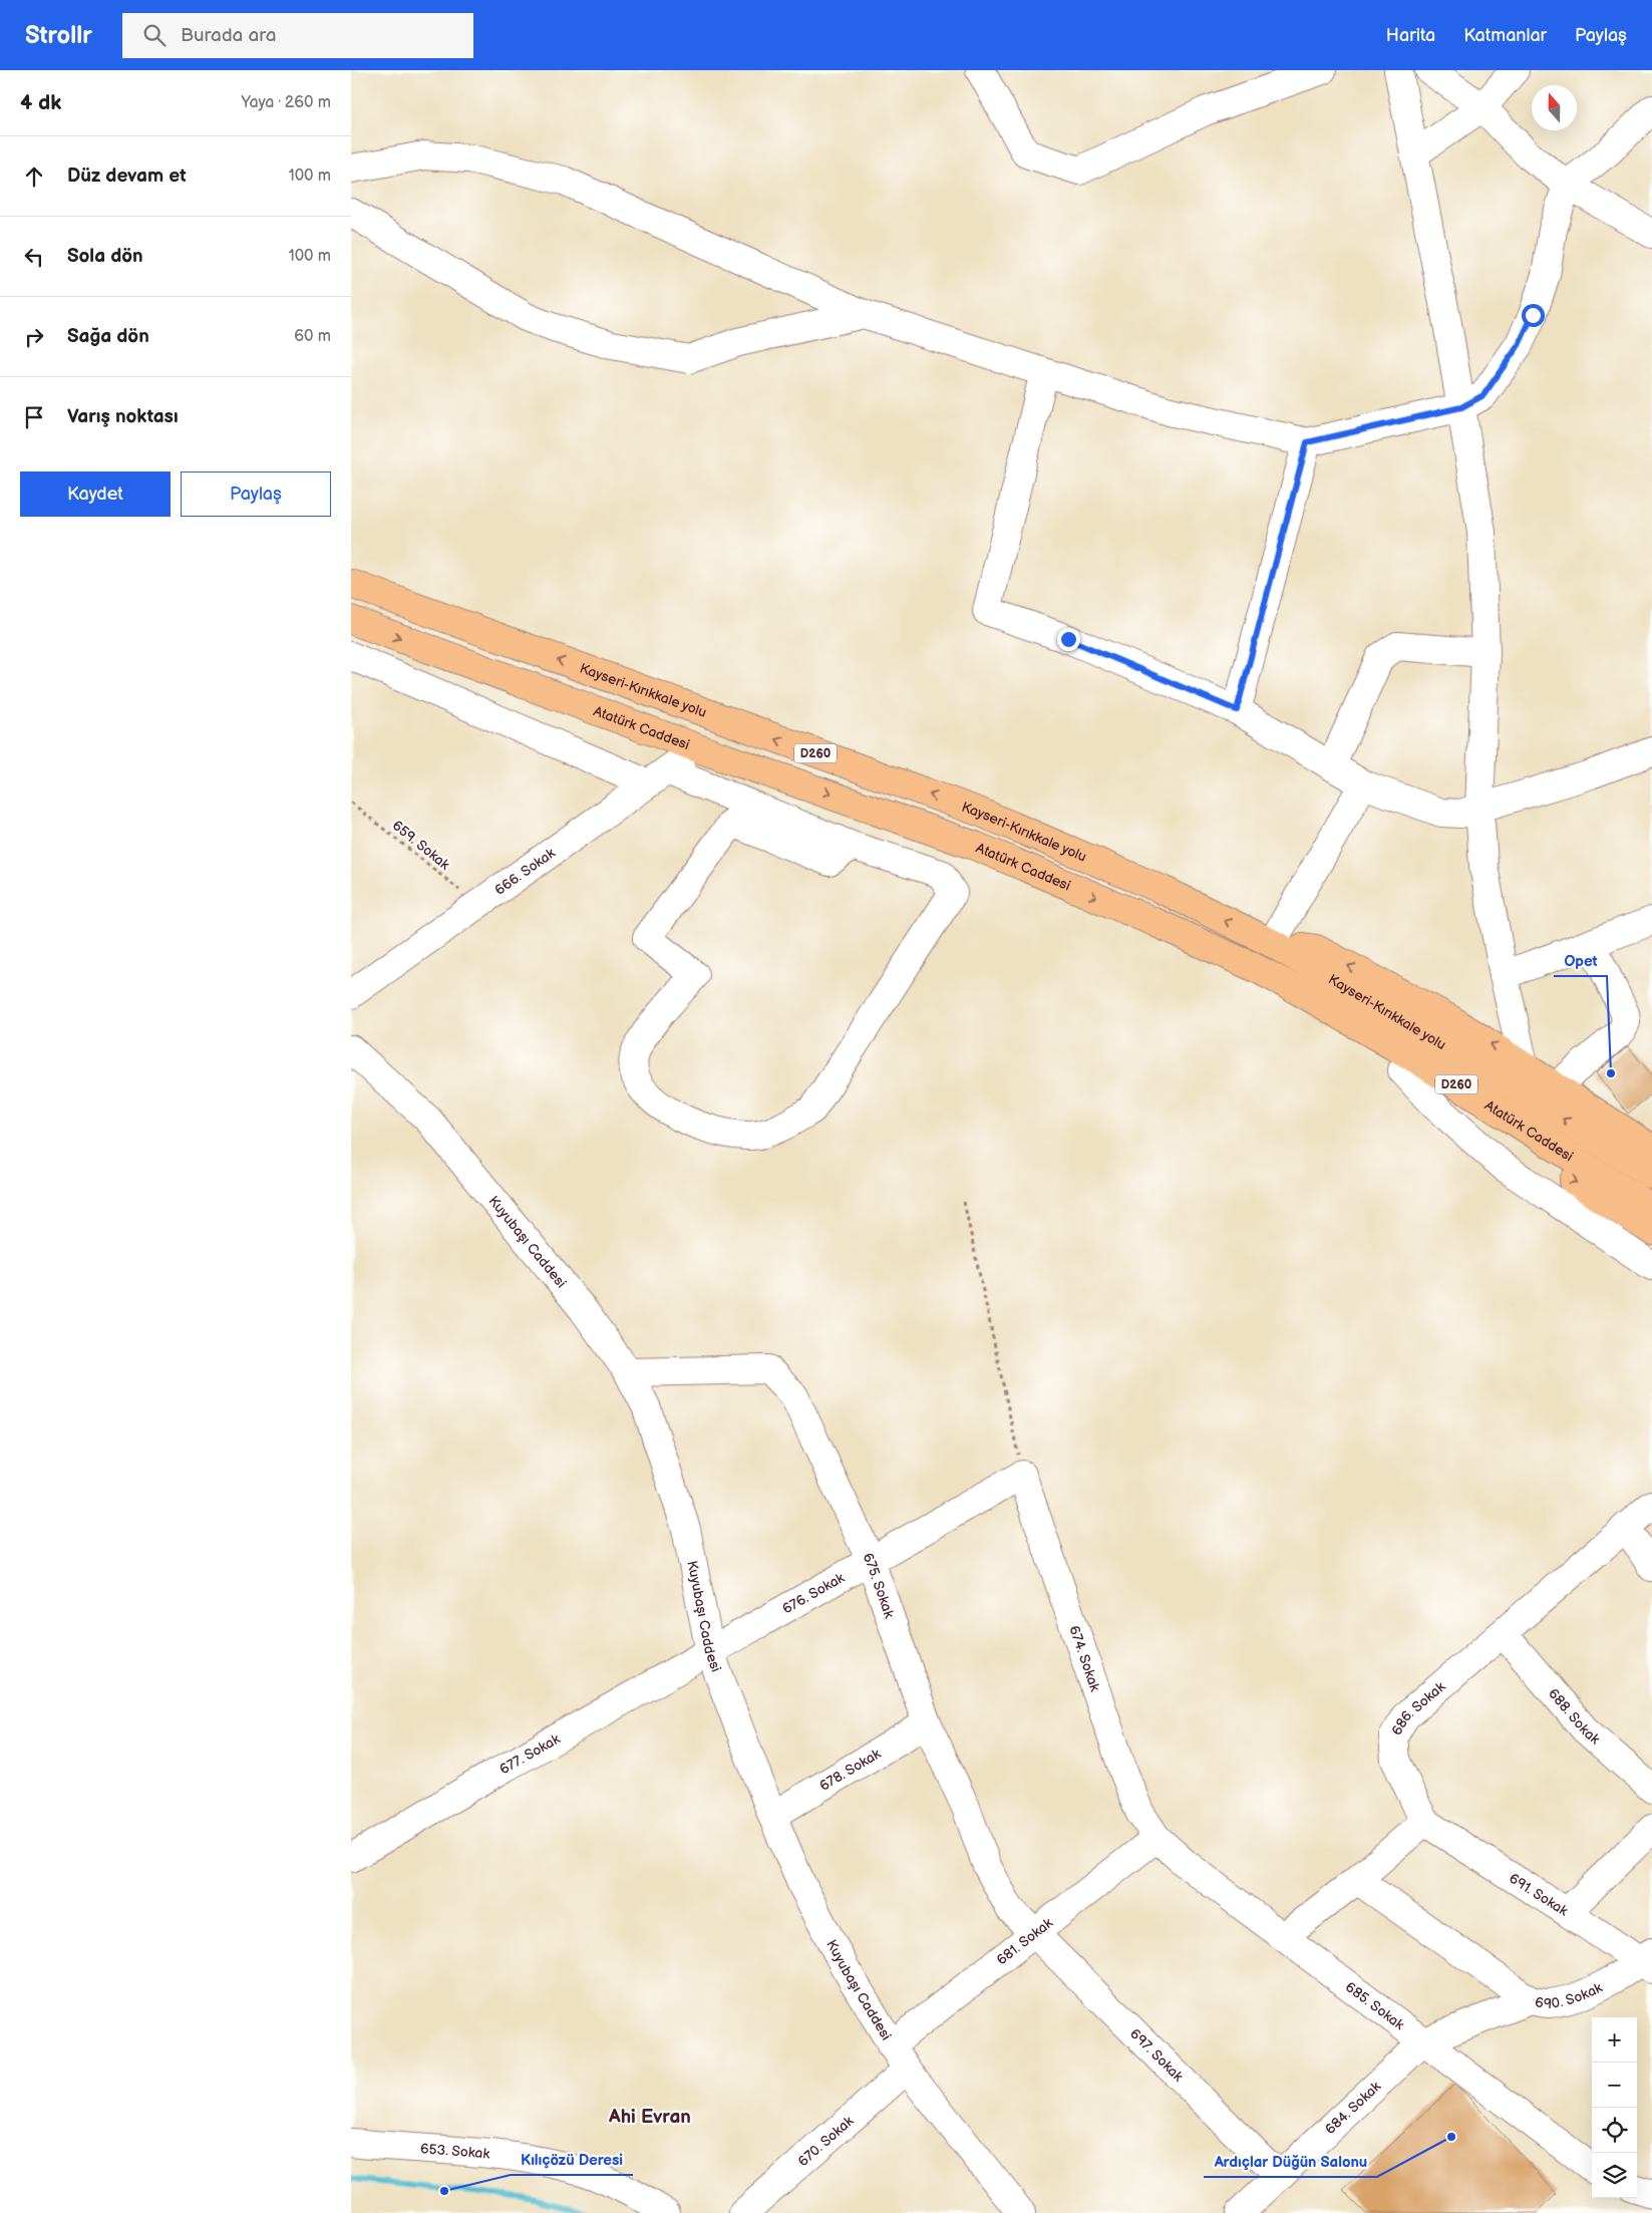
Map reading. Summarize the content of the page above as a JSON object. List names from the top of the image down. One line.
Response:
{"streets":{"highway":["Kayseri-Kırıkkale yolu","Atatürk Caddesi","D260"],"street":["666. Sokak","Kuyubaşı Caddesi","675. Sokak","676. Sokak","674. Sokak","686. Sokak","688. Sokak","677. Sokak","678. Sokak","691. Sokak","681. Sokak","690. Sokak","685. Sokak","697. Sokak","684. Sokak","670. Sokak","653. Sokak"],"path":["659. Sokak"]},"crossings":[["Atatürk Caddesi","666. Sokak"],["659. Sokak","666. Sokak"],["Kuyubaşı Caddesi","675. Sokak"],["Kuyubaşı Caddesi","676. Sokak"],["Kuyubaşı Caddesi","677. Sokak"],["Kuyubaşı Caddesi","678. Sokak"],["Kuyubaşı Caddesi","681. Sokak"],["Kuyubaşı Caddesi","670. Sokak"],["675. Sokak","676. Sokak"],["675. Sokak","678. Sokak"],["675. Sokak","681. Sokak"],["675. Sokak","697. Sokak"],["676. Sokak","674. Sokak"],["676. Sokak","677. Sokak"],["674. Sokak","681. Sokak"],["674. Sokak","685. Sokak"],["686. Sokak","688. Sokak"],["686. Sokak","691. Sokak"],["691. Sokak","690. Sokak"],["681. Sokak","685. Sokak"],["681. Sokak","697. Sokak"],["690. Sokak","685. Sokak"],["690. Sokak","684. Sokak"],["685. Sokak","684. Sokak"],["697. Sokak","684. Sokak"]],"one_way":["Atatürk Caddesi"],"districts":["Ahi Evran"],"places":["Opet","Ardıçlar Düğün Salonu","Kılıçözü Deresi"],"north":"top","page":{"header":"Strollr","search":"Burada ara","nav":["Harita","Katmanlar","Paylaş"],"heading":["4 dk","Yaya · 260 m"],"list":[["Düz devam et","100 m"],["Sola dön","100 m"],["Sağa dön","60 m"],"Varış noktası"],"buttons":["Kaydet","Paylaş"],"map_buttons":["+","−"]}}
